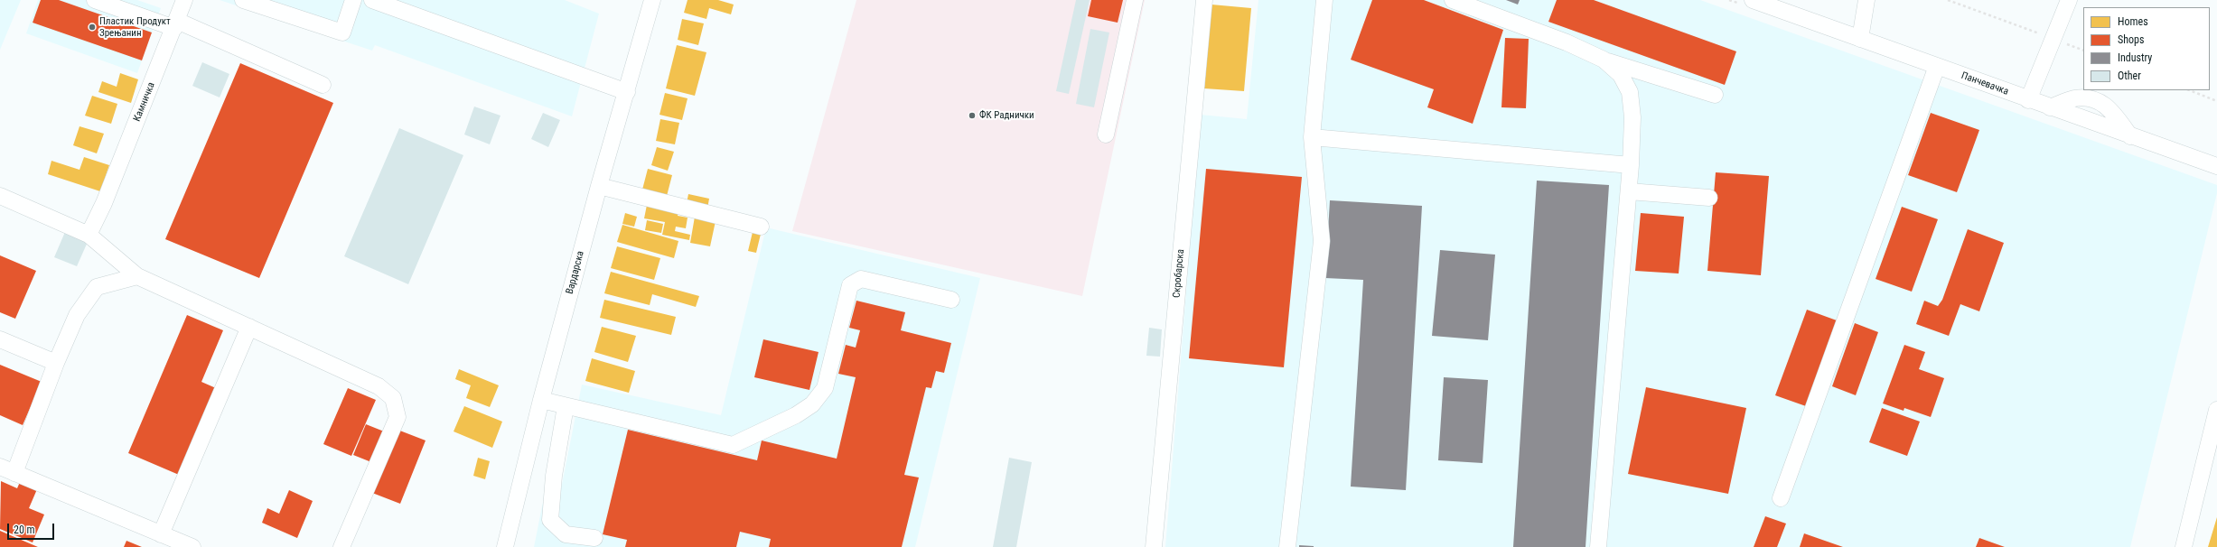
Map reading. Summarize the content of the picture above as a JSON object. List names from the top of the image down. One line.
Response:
{"streets":{"street":["Панчевачка","Камничка","Вардарска","Скробарска"]},"places":["Пластик Продукт Зрењанин","ФК Раднички"],"legend":["Homes","Shops","Industry","Other"],"scale_bar":"20 m"}
